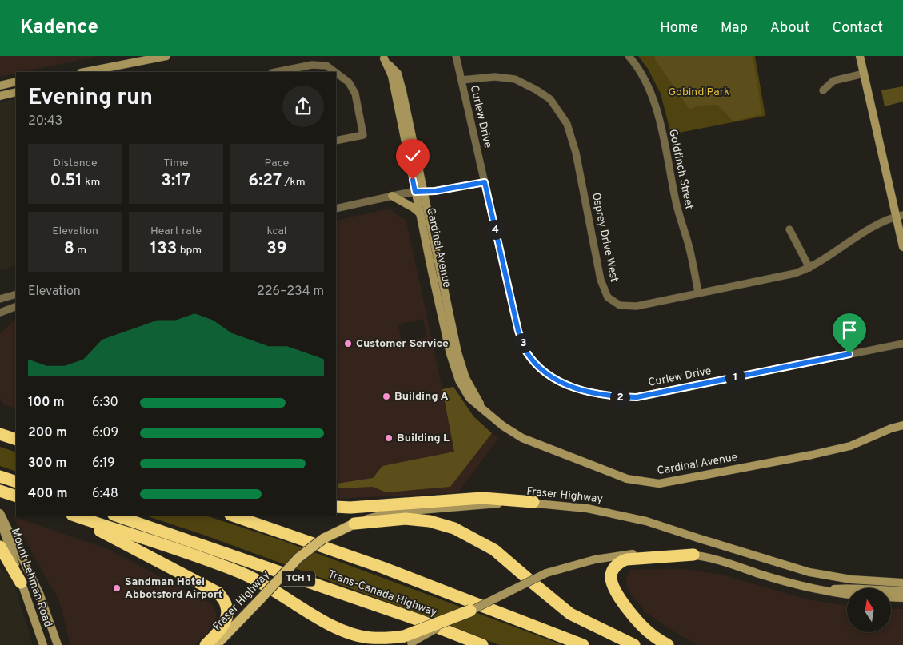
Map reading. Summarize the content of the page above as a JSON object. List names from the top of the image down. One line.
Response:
{"streets":{"highway":["TCH 1","Trans-Canada Highway"],"main road":["Fraser Highway"],"street":["Curlew Drive","Goldfinch Street","Osprey Drive West","Cardinal Avenue","Mount Lehman Road"]},"crossings":[["Curlew Drive","Osprey Drive West"],["Goldfinch Street","Osprey Drive West"]],"parks":["Gobind Park"],"places":["Customer Service","Building A","Building L","Sandman Hotel Abbotsford Airport"],"north":"top","page":{"header":"Kadence","nav":["Home","Map","About","Contact"],"heading":["Evening run","20:43"],"stats":[["Distance","0.51 km"],["Time","3:17"],["Pace","6:27 /km"],["Elevation","8 m"],["Heart rate","133 bpm"],["kcal","39"]],"pins":["4","3","1","2"],"chart":["Elevation","226–234 m"],"list":[{"name":"100 m","note":"6:30"},{"name":"200 m","note":"6:09"},{"name":"300 m","note":"6:19"},{"name":"400 m","note":"6:48"}]}}
